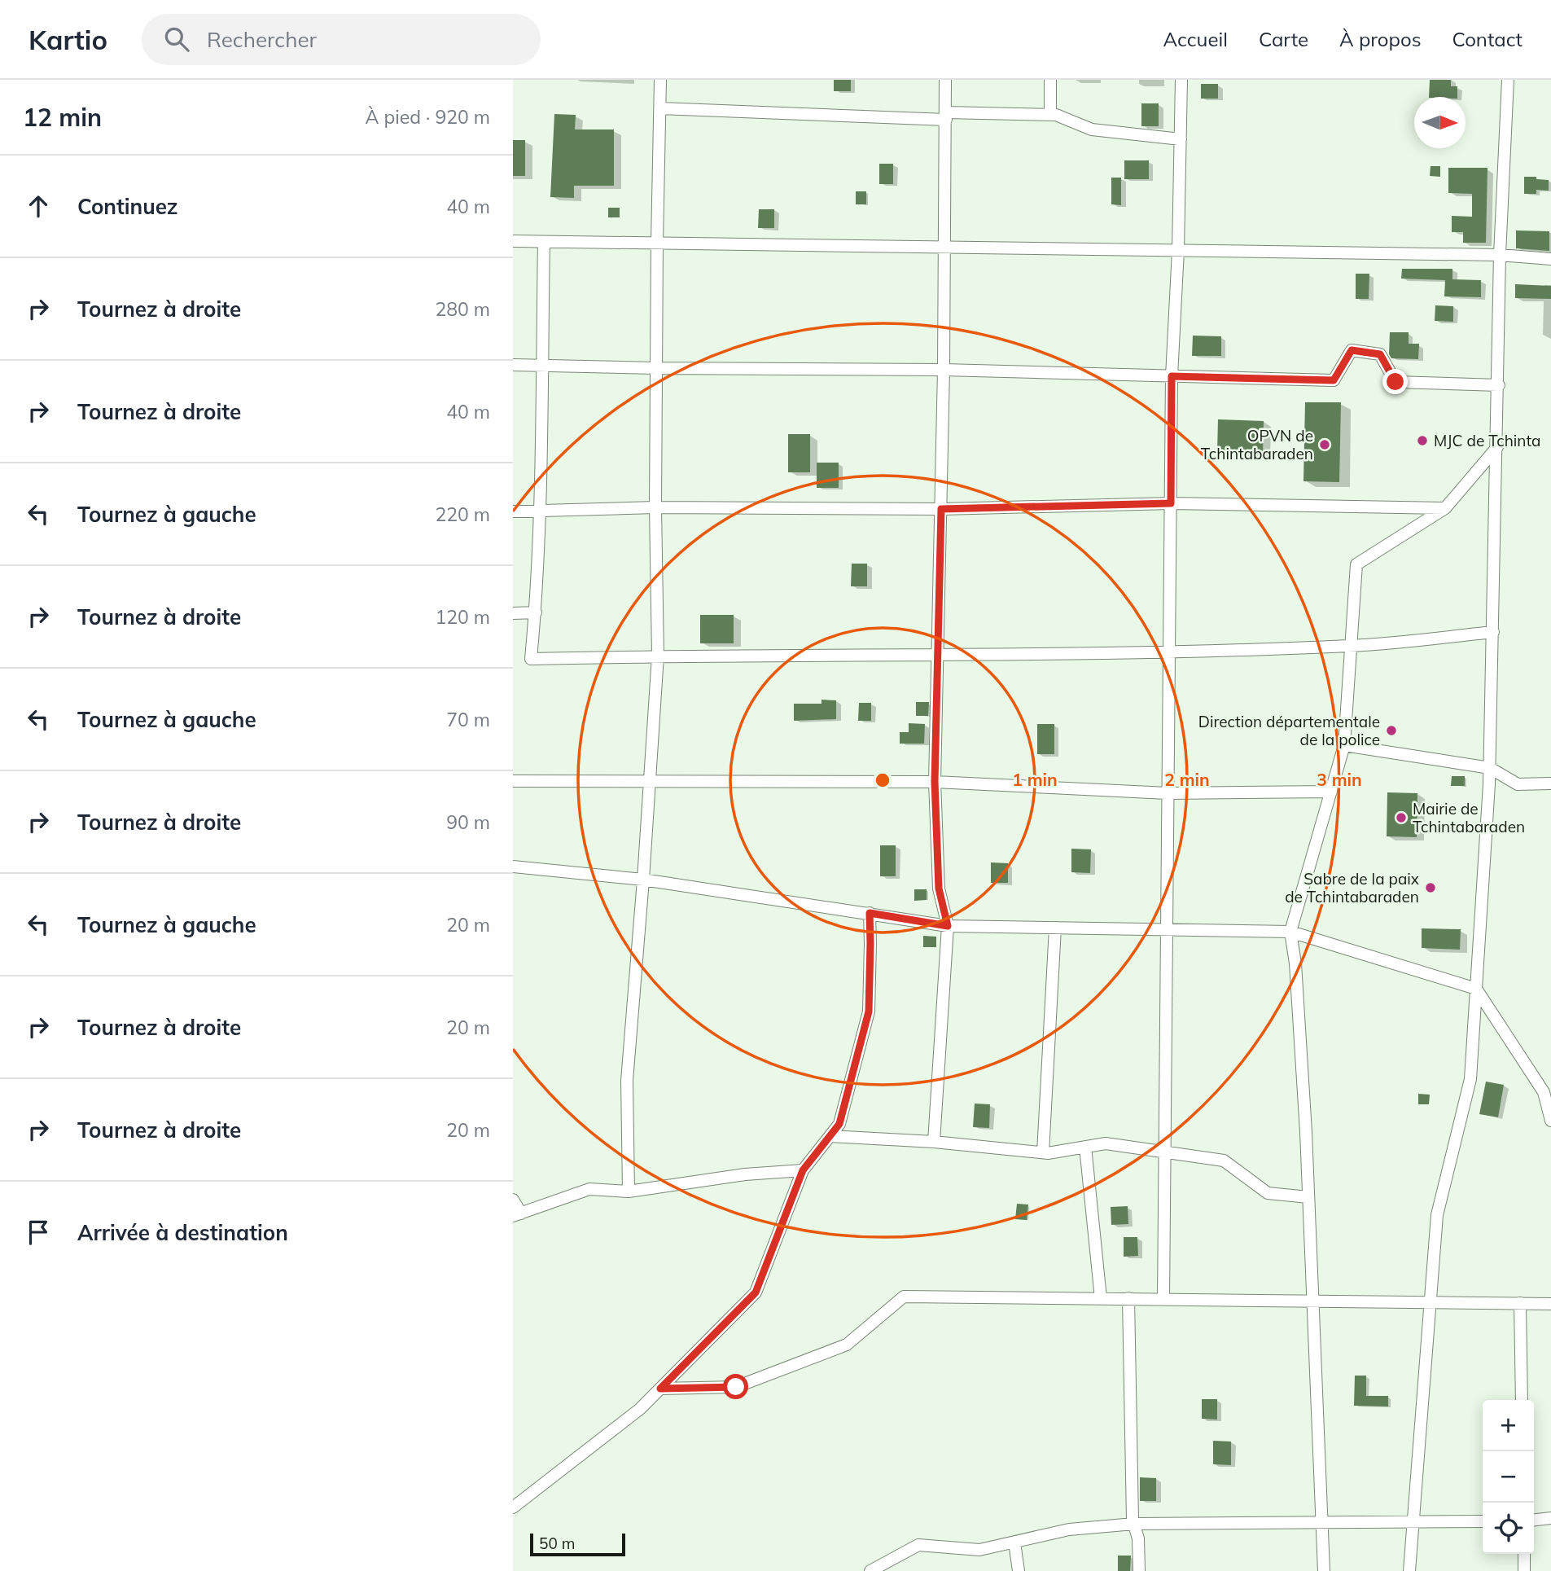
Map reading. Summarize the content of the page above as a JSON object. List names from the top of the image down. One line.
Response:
{"places":["MJC de Tchinta","OPVN de Tchintabaraden","Direction départementale de la police","Mairie de Tchintabaraden","Sabre de la paix de Tchintabaraden"],"scale_bar":"50 m","north":"right","page":{"header":"Kartio","search":"Rechercher","nav":["Accueil","Carte","À propos","Contact"],"heading":["12 min","À pied · 920 m"],"list":[["Continuez","40 m"],["Tournez à droite","280 m"],["Tournez à droite","40 m"],["Tournez à gauche","220 m"],["Tournez à droite","120 m"],["Tournez à gauche","70 m"],["Tournez à droite","90 m"],["Tournez à gauche","20 m"],["Tournez à droite","20 m"],["Tournez à droite","20 m"],"Arrivée à destination"],"map_buttons":["+","−"],"scale":"50 m"},"rings":["1 min","2 min","3 min"]}
